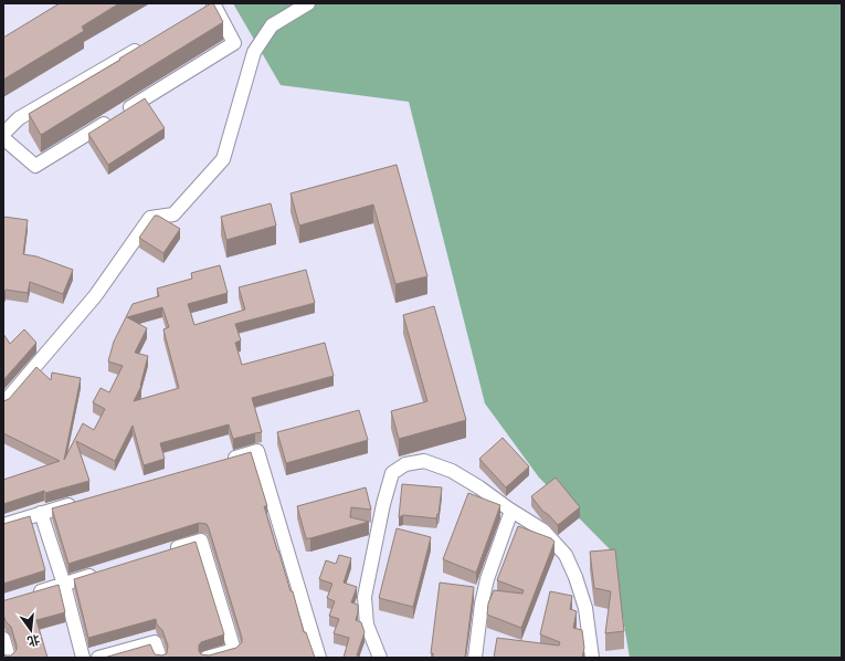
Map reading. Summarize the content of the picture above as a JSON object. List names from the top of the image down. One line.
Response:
{"north":"bottom"}
